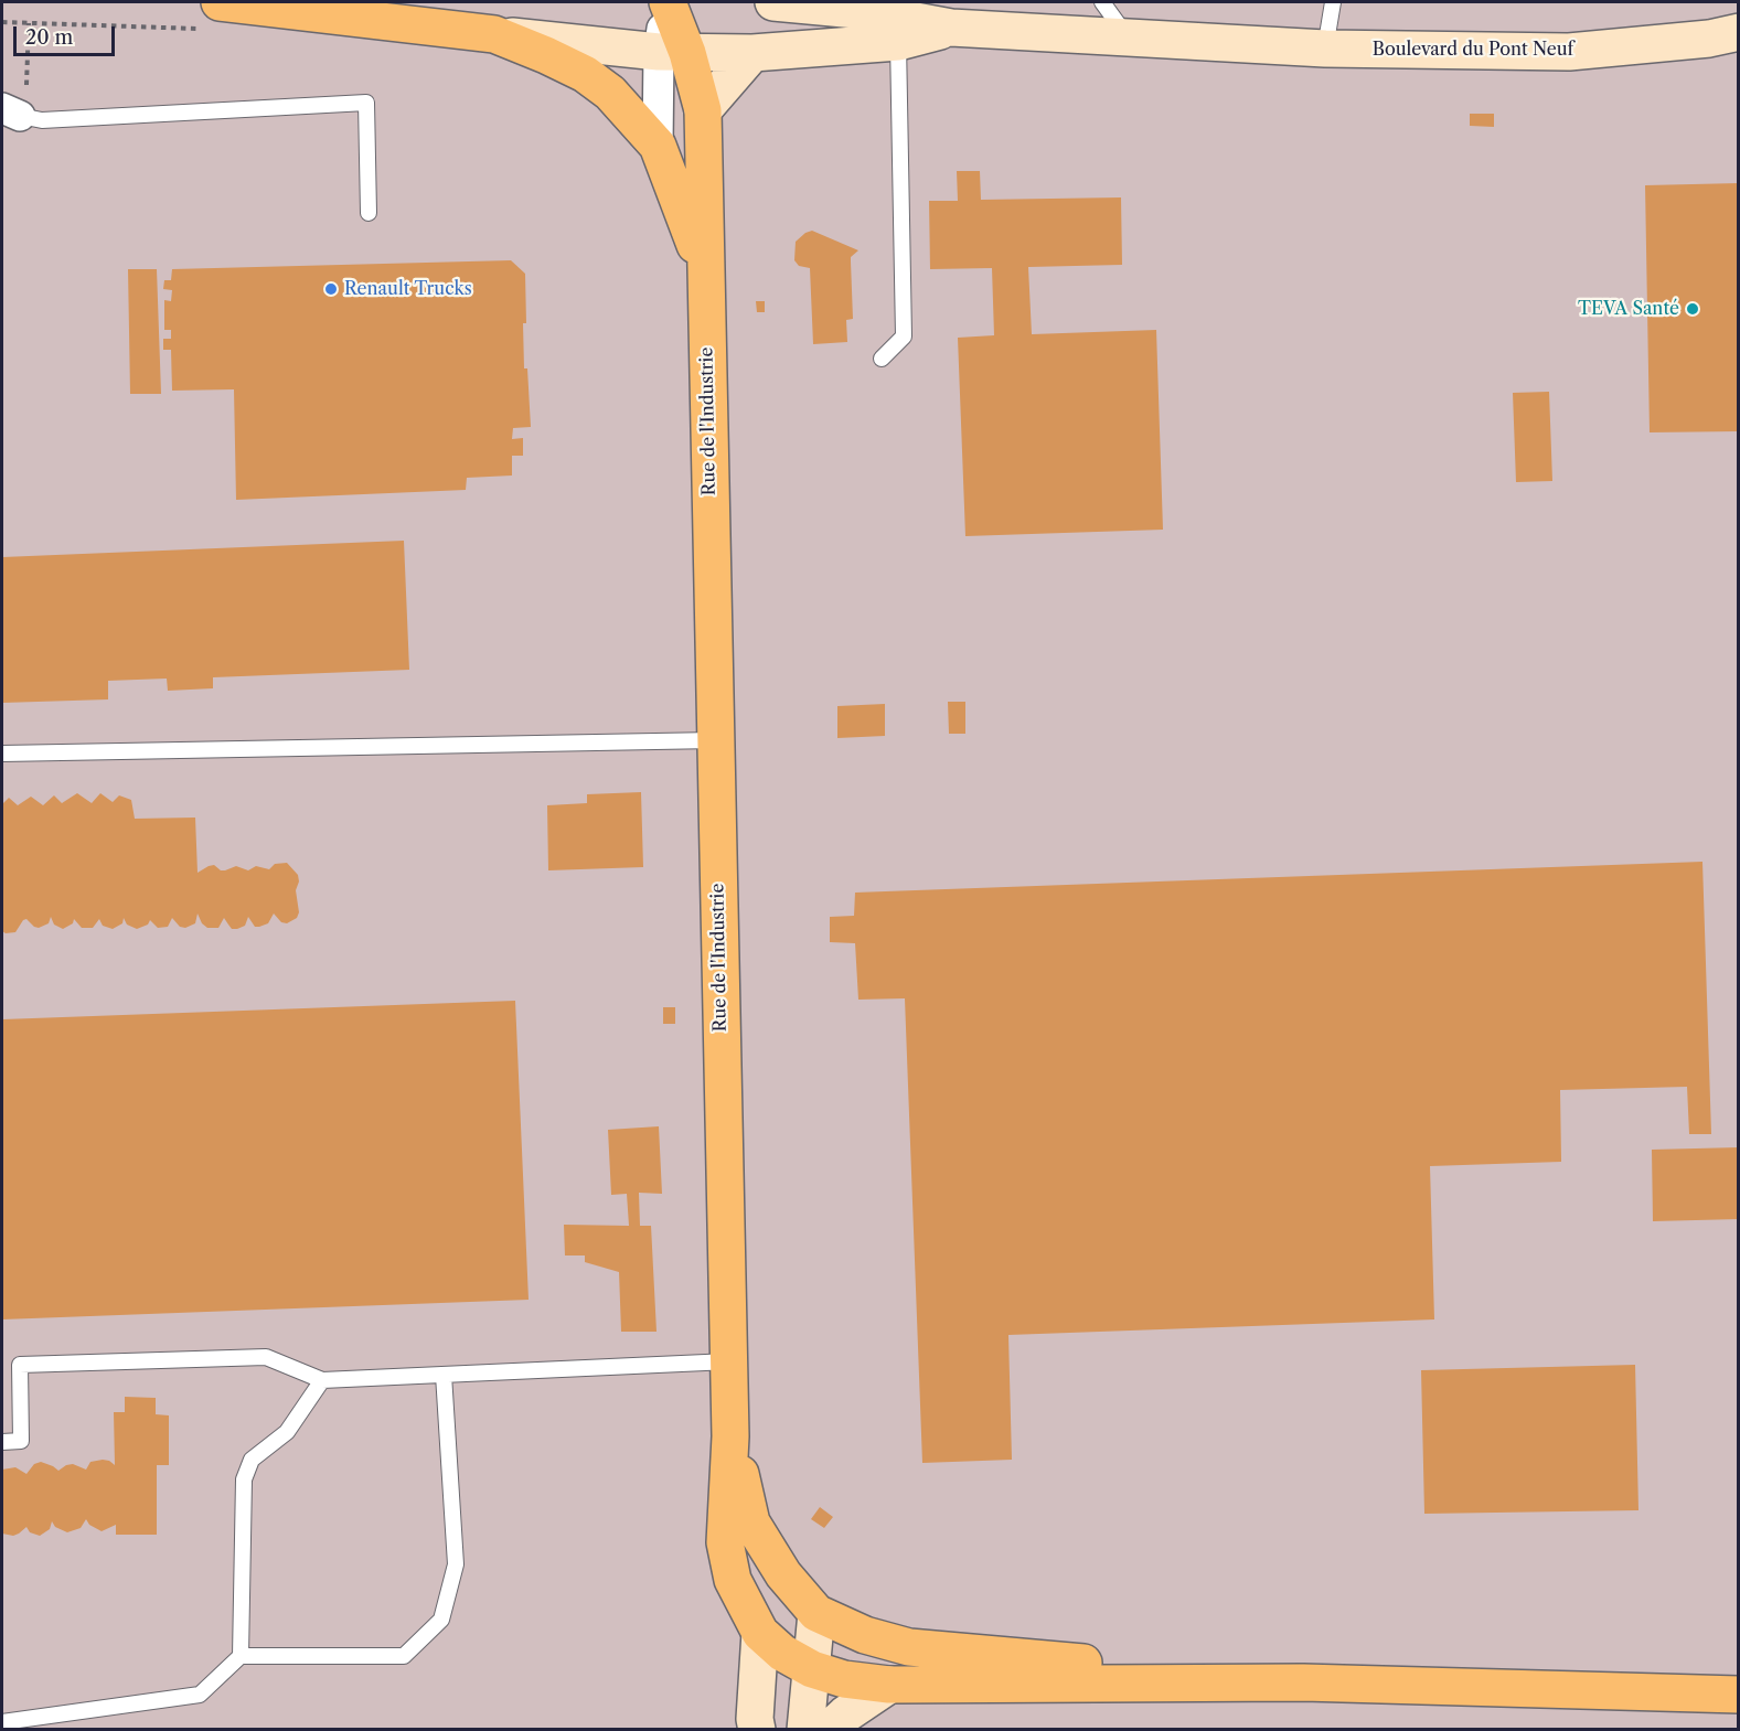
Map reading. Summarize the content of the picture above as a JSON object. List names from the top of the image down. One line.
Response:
{"streets":{"main road":["Boulevard du Pont Neuf","Rue de l'Industrie"]},"crossings":[["Boulevard du Pont Neuf","Rue de l'Industrie"]],"places":["Renault Trucks","TEVA Santé"],"scale_bar":"20 m"}
